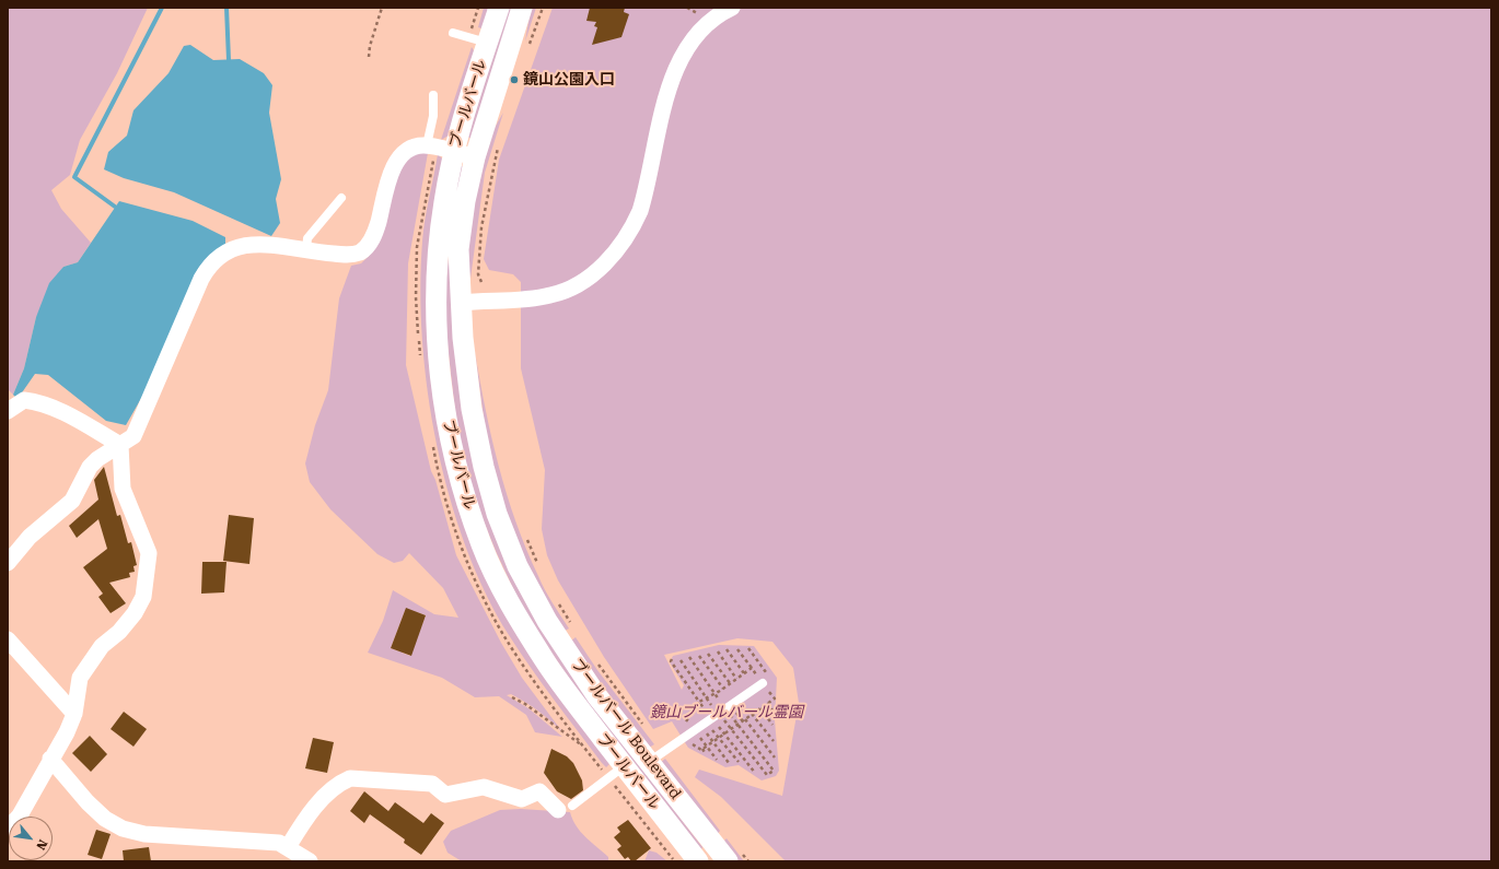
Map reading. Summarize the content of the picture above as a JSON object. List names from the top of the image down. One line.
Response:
{"streets":{"street":["ブールバール","ブールバール Boulevard"]},"parks":["鏡山ブールバール霊園"],"places":["鏡山公園入口"],"north":"bottom right"}
